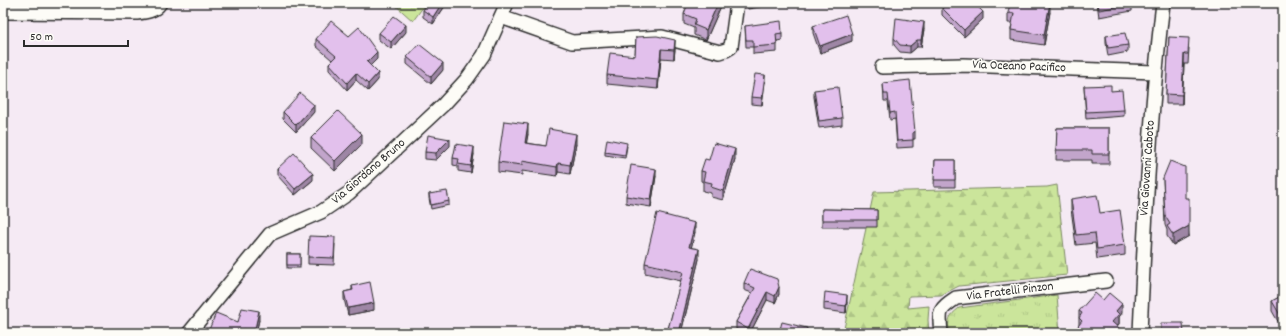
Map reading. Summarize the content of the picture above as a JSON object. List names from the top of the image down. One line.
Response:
{"streets":{"street":["Via Oceano Pacifico","Via Giovanni Caboto","Via Giordano Bruno","Via Fratelli Pinzon"]},"crossings":[["Via Oceano Pacifico","Via Giovanni Caboto"]],"scale_bar":"50 m"}
